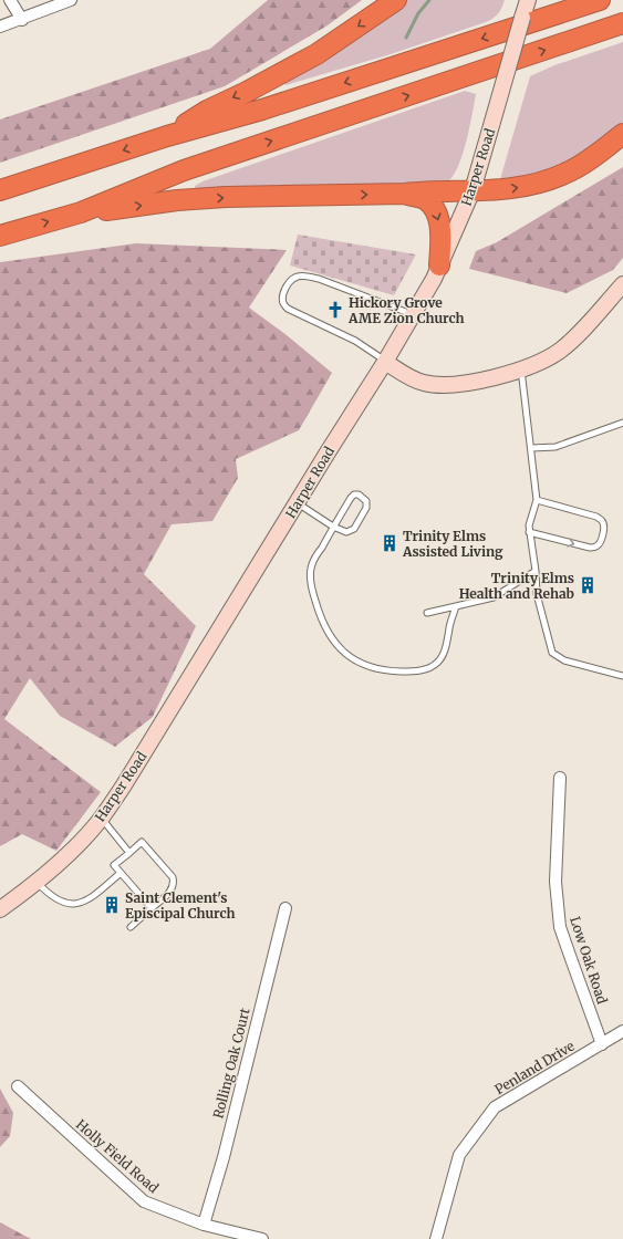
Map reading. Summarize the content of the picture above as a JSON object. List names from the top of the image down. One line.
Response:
{"streets":{"main road":["Harper Road"],"street":["Low Oak Road","Rolling Oak Court","Penland Drive","Holly Field Road"]},"crossings":[["Low Oak Road","Penland Drive"],["Rolling Oak Court","Holly Field Road"]],"places":{"church":["Hickory Grove AME Zion Church"],"building":["Trinity Elms Assisted Living","Trinity Elms Health and Rehab","Saint Clement's Episcipal Church"]}}
